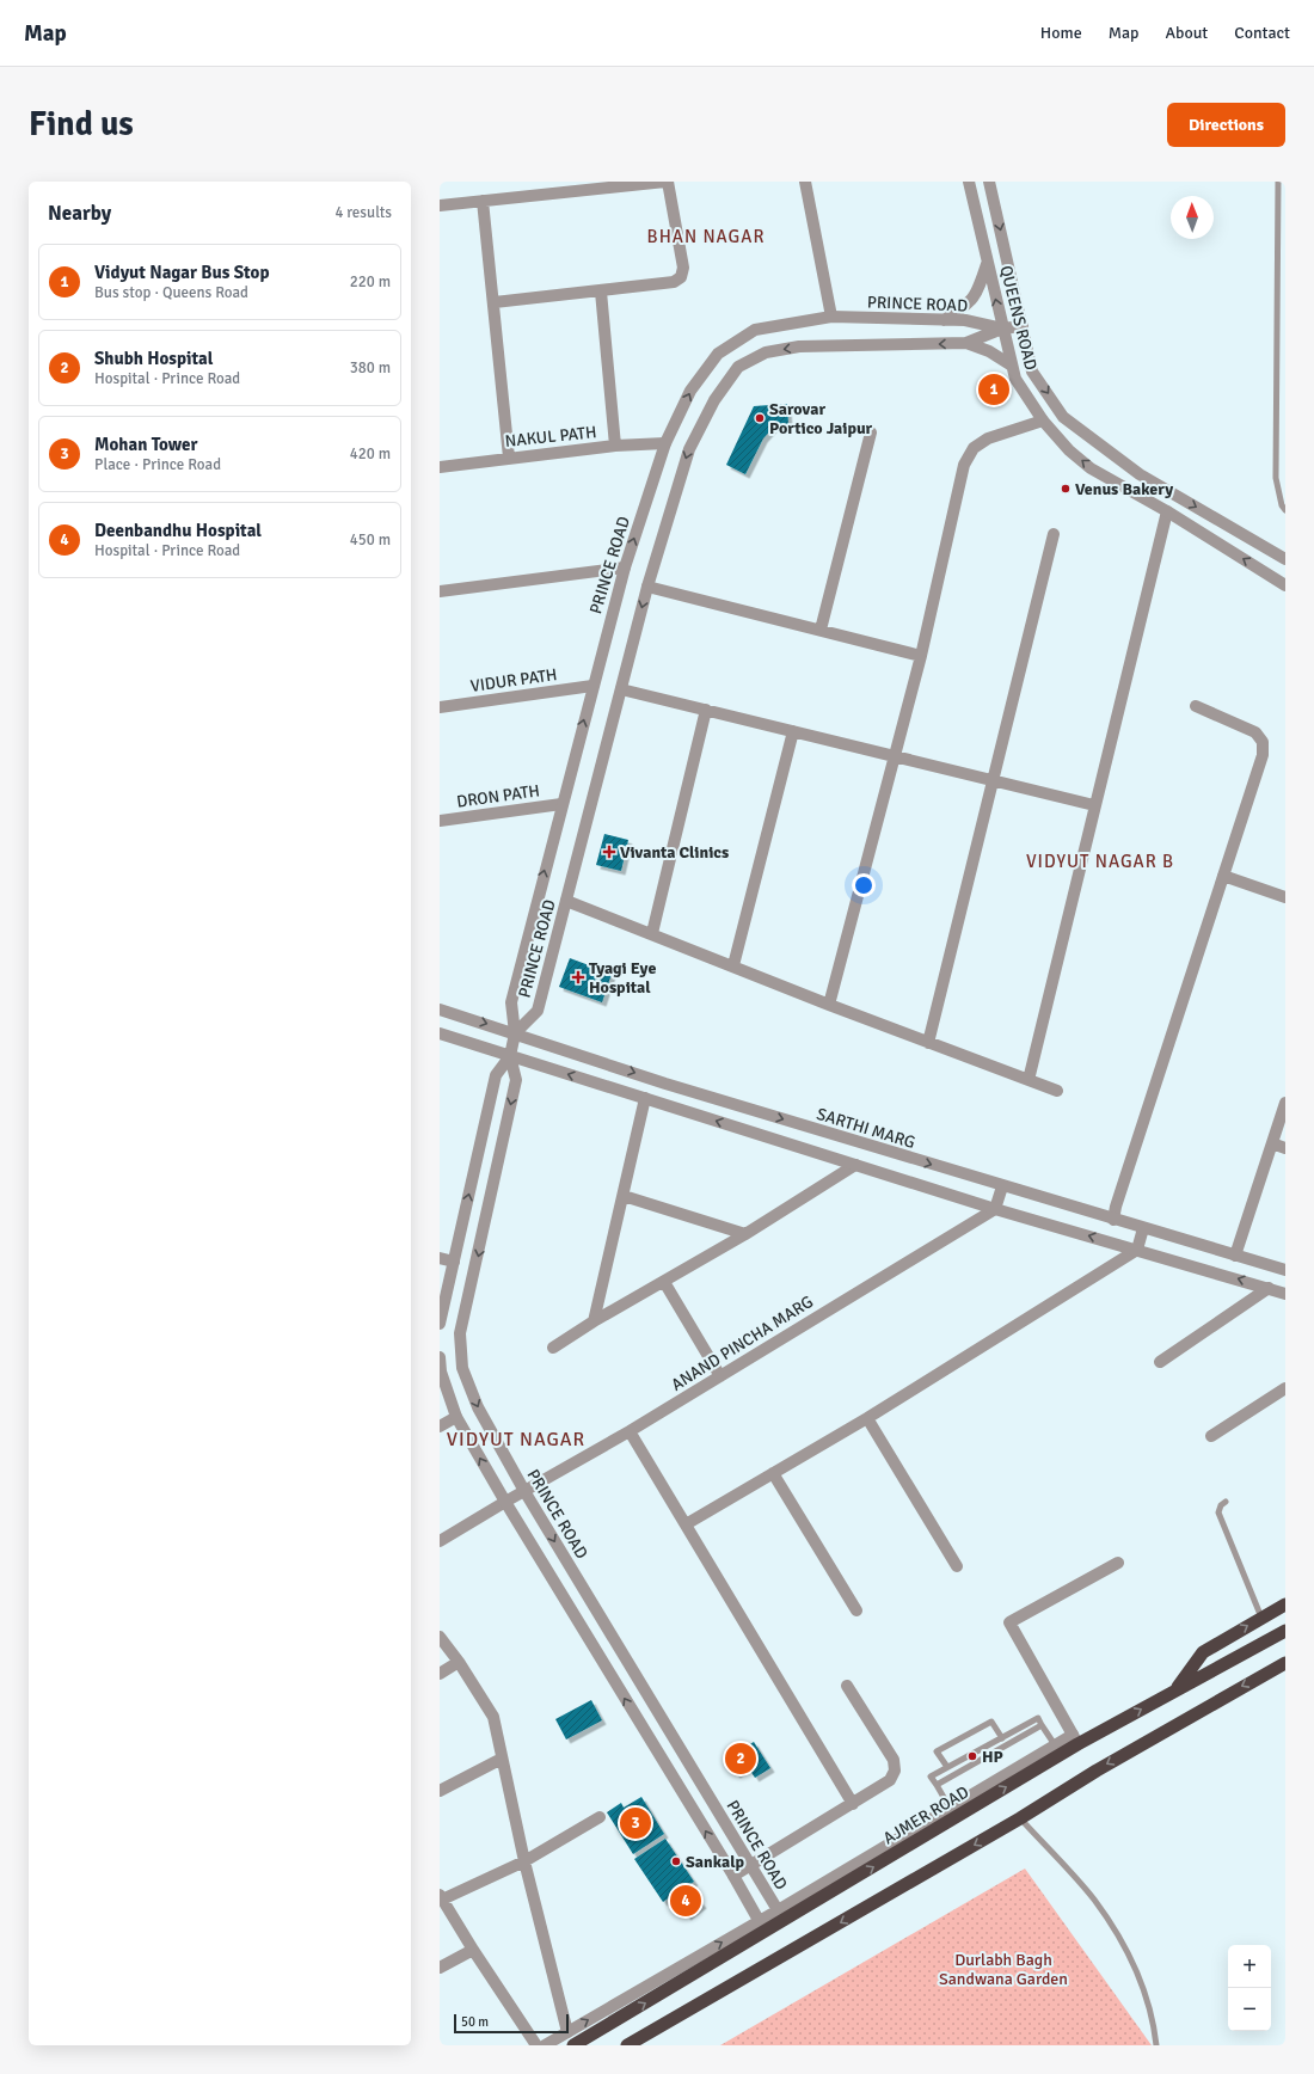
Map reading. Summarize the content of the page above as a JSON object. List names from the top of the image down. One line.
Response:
{"streets":{"highway":["AJMER ROAD"],"street":["PRINCE ROAD","QUEENS ROAD","NAKUL PATH","VIDUR PATH","DRON PATH","SARTHI MARG","ANAND PINCHA MARG"]},"crossings":[["PRINCE ROAD","QUEENS ROAD"],["PRINCE ROAD","NAKUL PATH"],["PRINCE ROAD","VIDUR PATH"],["PRINCE ROAD","DRON PATH"],["PRINCE ROAD","SARTHI MARG"],["PRINCE ROAD","ANAND PINCHA MARG"],["PRINCE ROAD","AJMER ROAD"]],"districts":["BHAN NAGAR","VIDYUT NAGAR B","VIDYUT NAGAR"],"parks":["Durlabh Bagh Sandwana Garden"],"places":{"other":["Sarovar Portico Jaipur","Venus Bakery","HP","Sankalp"],"health":["Vivanta Clinics","Tyagi Eye Hospital"]},"scale_bar":"50 m","north":"top","page":{"header":"Map","nav":["Home","Map","About","Contact"],"buttons":"Directions","title":"Find us","heading":["Nearby","4 results"],"list":[{"mark":"1","name":"Vidyut Nagar Bus Stop","note":"Bus stop · Queens Road","value":"220 m"},{"mark":"2","name":"Shubh Hospital","note":"Hospital · Prince Road","value":"380 m"},{"mark":"3","name":"Mohan Tower","note":"Place · Prince Road","value":"420 m"},{"mark":"4","name":"Deenbandhu Hospital","note":"Hospital · Prince Road","value":"450 m"}],"pins":["1","2","3","4"],"map_buttons":["+","−"],"scale":"50 m"}}
